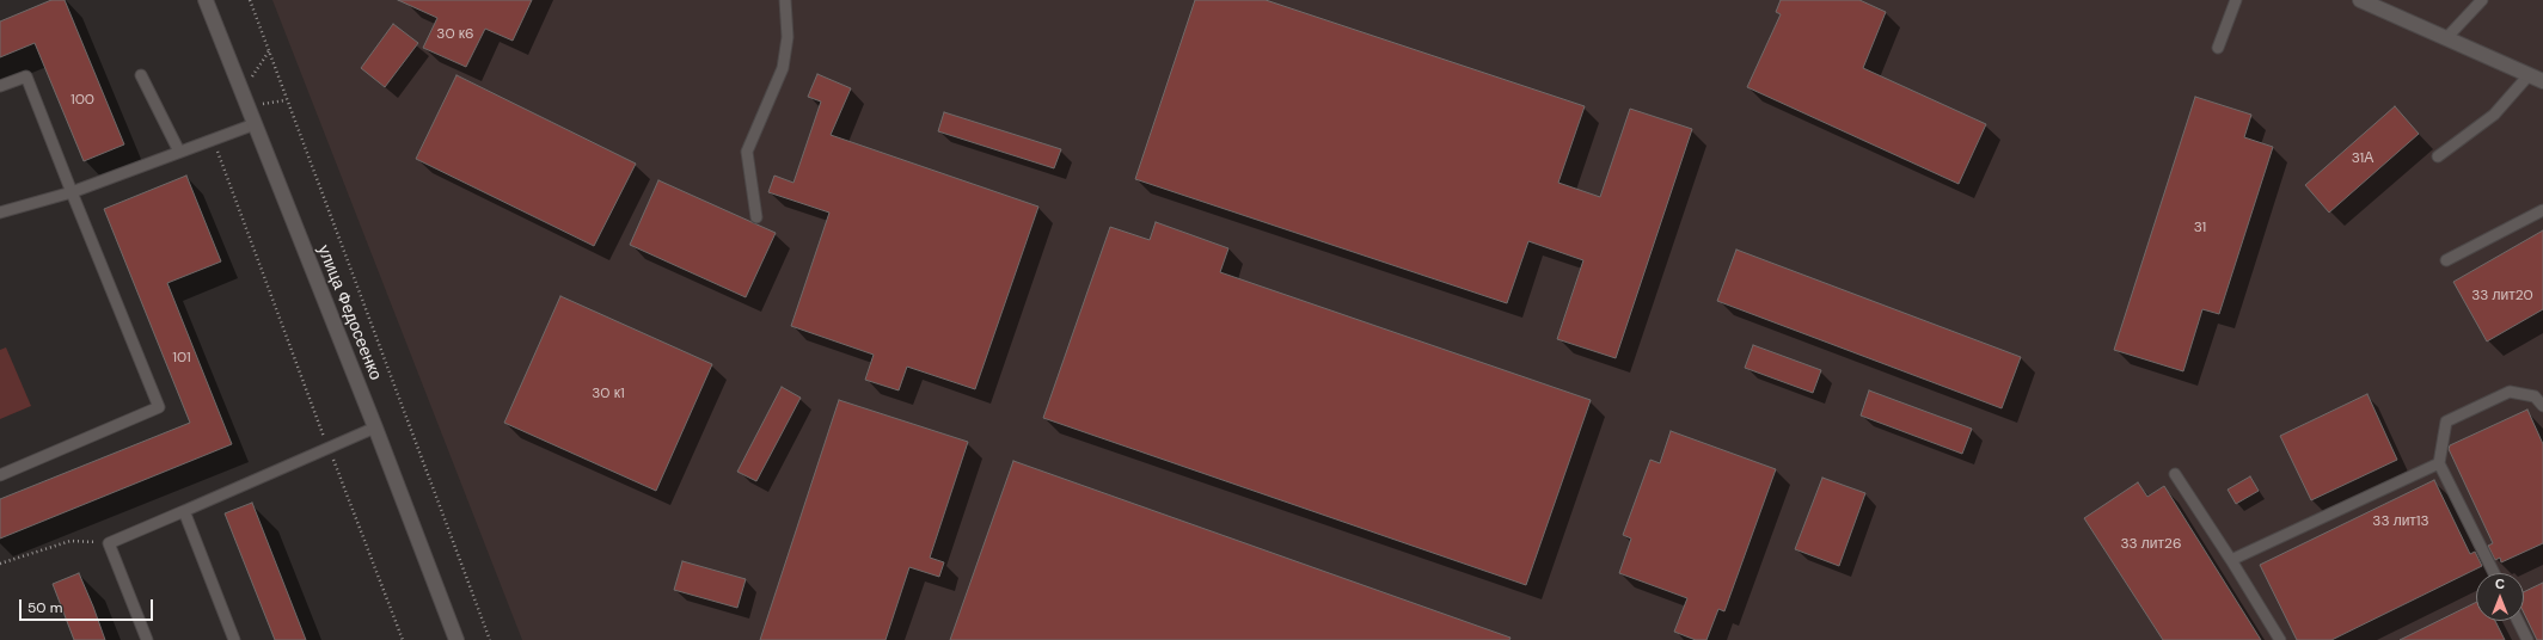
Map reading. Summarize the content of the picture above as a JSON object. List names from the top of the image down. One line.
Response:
{"streets":{"street":["улица Федосеенко"]},"house_numbers":["30 к6","100","31А","31","33 лит20","101","30 к1","33 лит13","33 лит26"],"scale_bar":"50 m","north":"top"}
